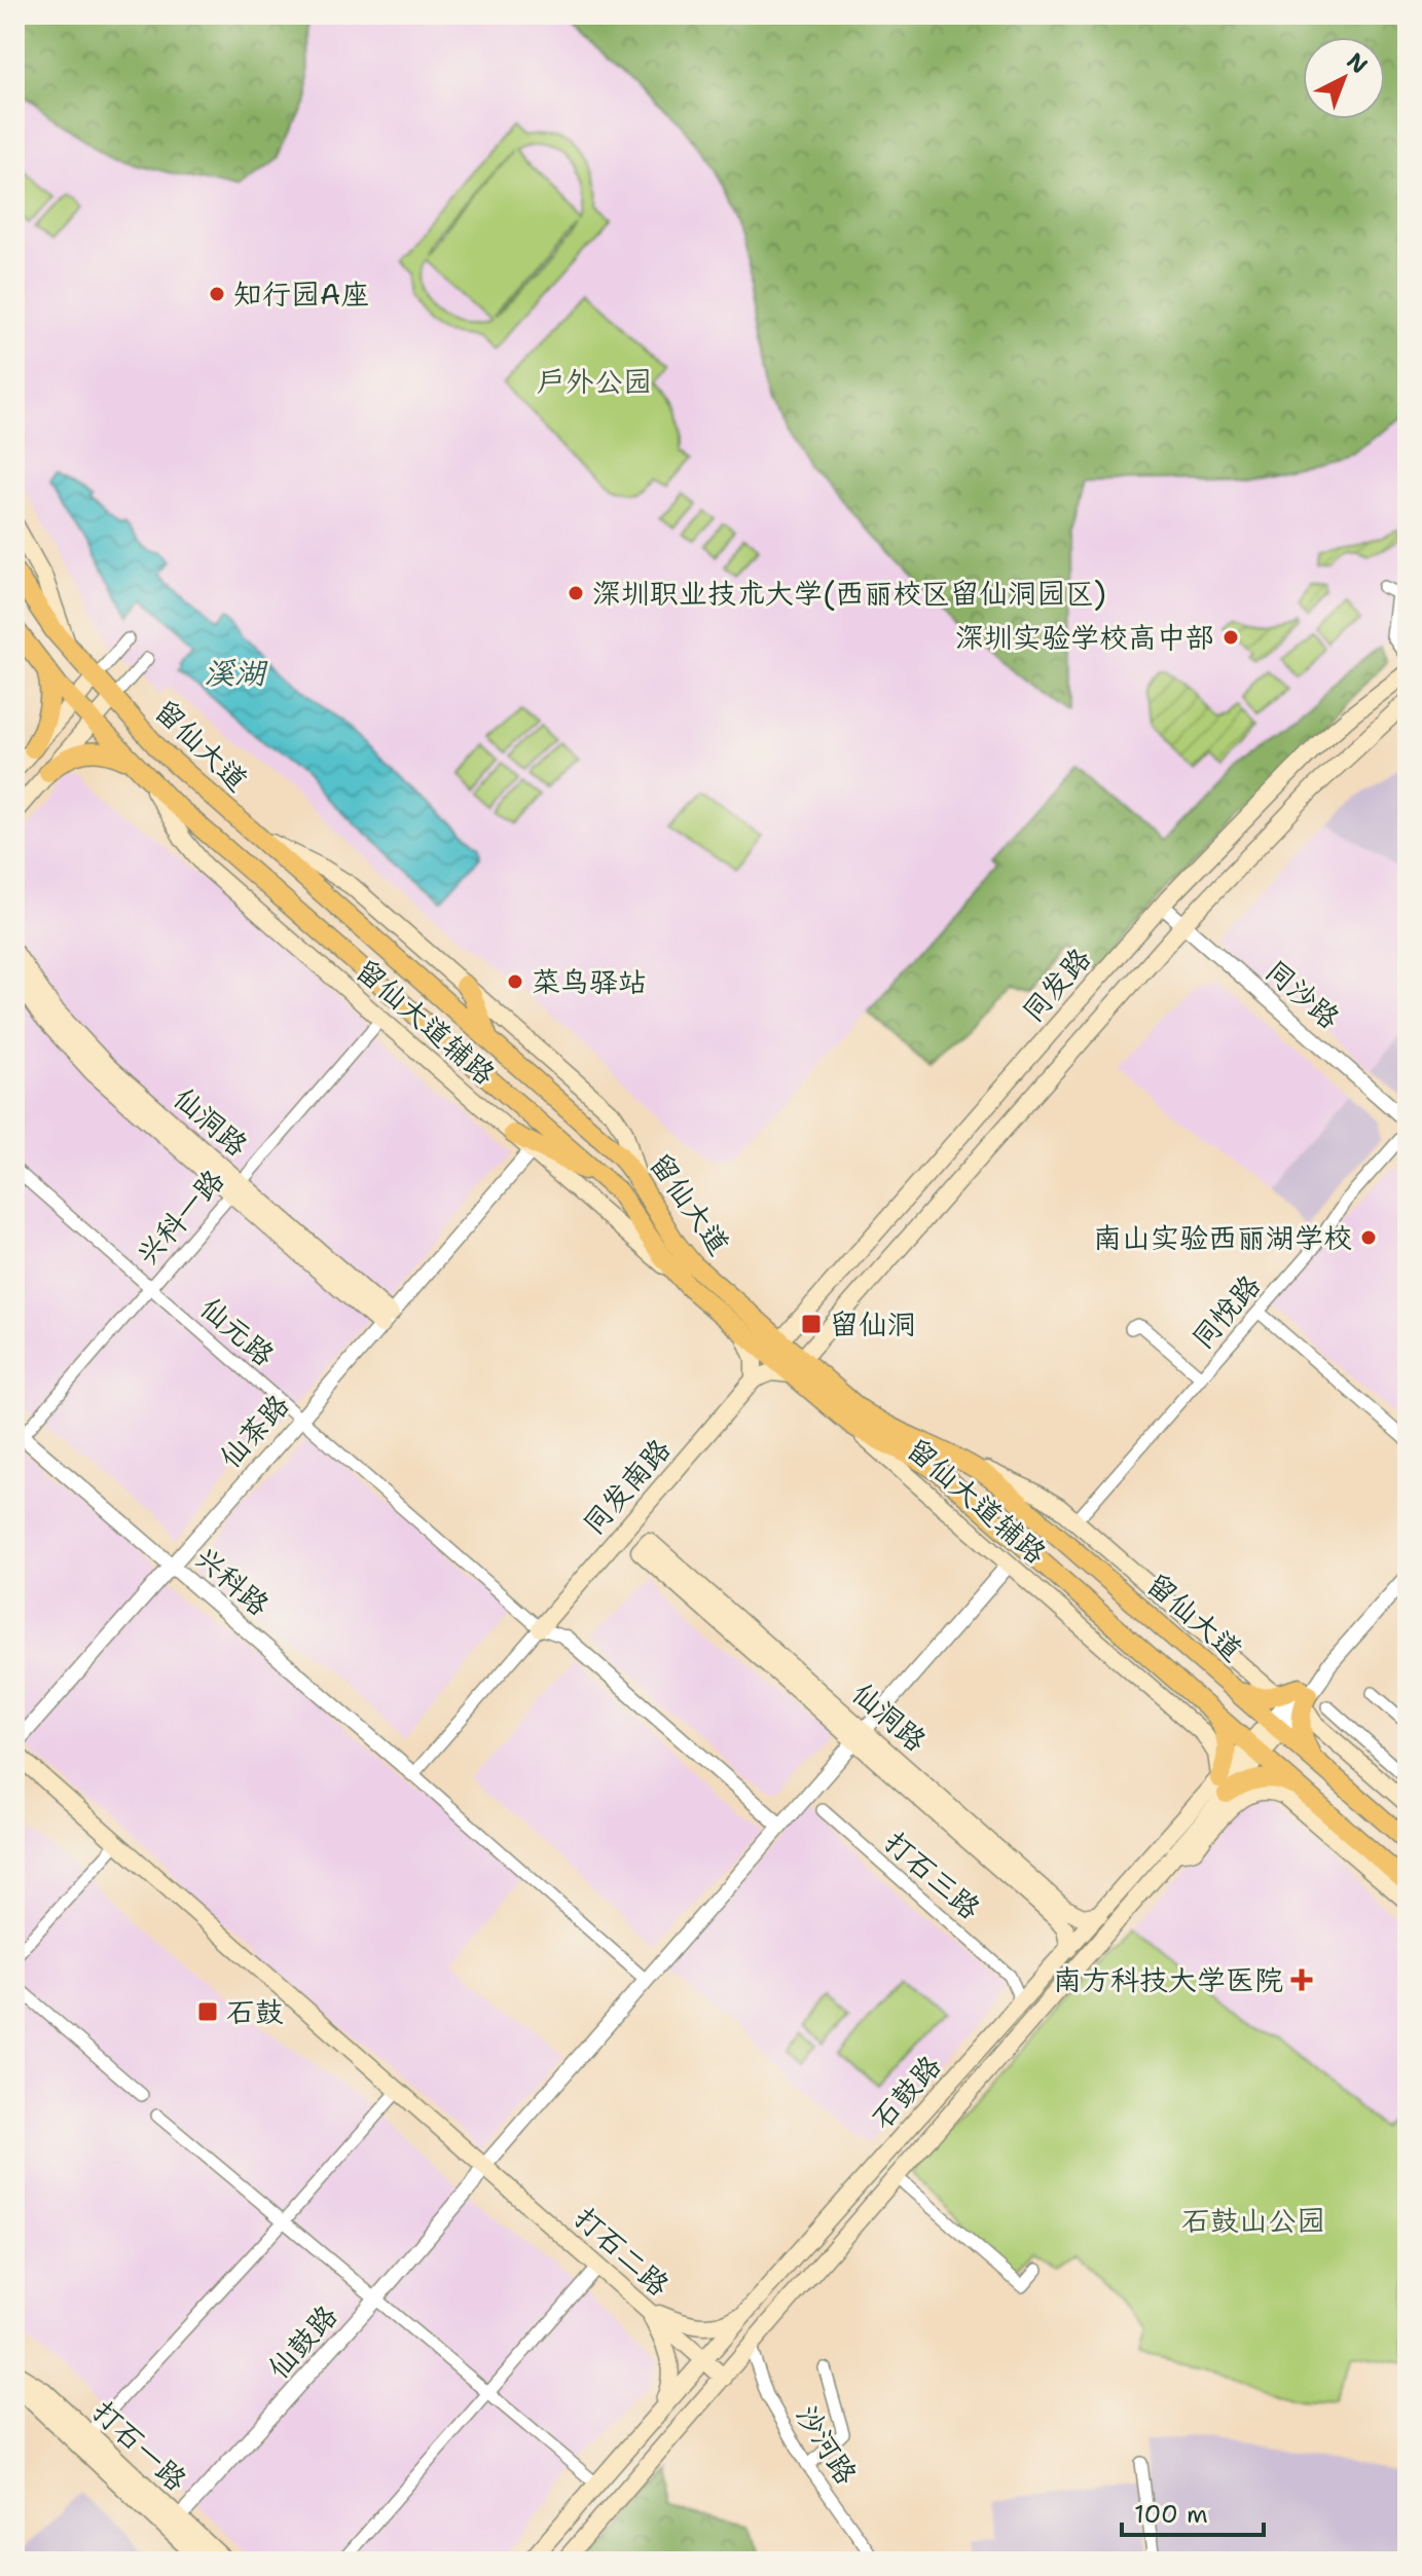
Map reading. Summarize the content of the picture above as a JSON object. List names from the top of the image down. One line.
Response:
{"streets":{"main road":["留仙大道","同发路","留仙大道辅路","仙洞路","同发南路","石鼓路","打石二路","打石一路"],"street":["同沙路","兴科一路","同悦路","仙元路","仙茶路","兴科路","打石三路","仙鼓路","沙河路"]},"crossings":[["留仙大道","同发路"],["留仙大道","留仙大道辅路"],["留仙大道","石鼓路"],["同发路","同沙路"],["留仙大道辅路","兴科一路"],["留仙大道辅路","同悦路"],["留仙大道辅路","仙茶路"],["留仙大道辅路","石鼓路"],["留仙大道辅路","仙鼓路"],["仙洞路","兴科一路"],["仙洞路","仙茶路"],["仙洞路","石鼓路"],["仙洞路","仙鼓路"],["兴科一路","仙元路"],["兴科一路","兴科路"],["仙元路","仙茶路"],["仙元路","同发南路"],["仙茶路","兴科路"],["石鼓路","打石二路"],["石鼓路","沙河路"],["打石二路","仙鼓路"],["仙鼓路","打石一路"]],"water":["溪湖"],"parks":["户外公园","石鼓山公园"],"places":{"other":["知行园A座","深圳职业技术大学(西丽校区留仙洞园区)","深圳实验学校高中部","菜鸟驿站","南山实验西丽湖学校"],"transit":["留仙洞","石鼓"],"health":["南方科技大学医院"]},"scale_bar":"100 m","north":"top right"}
